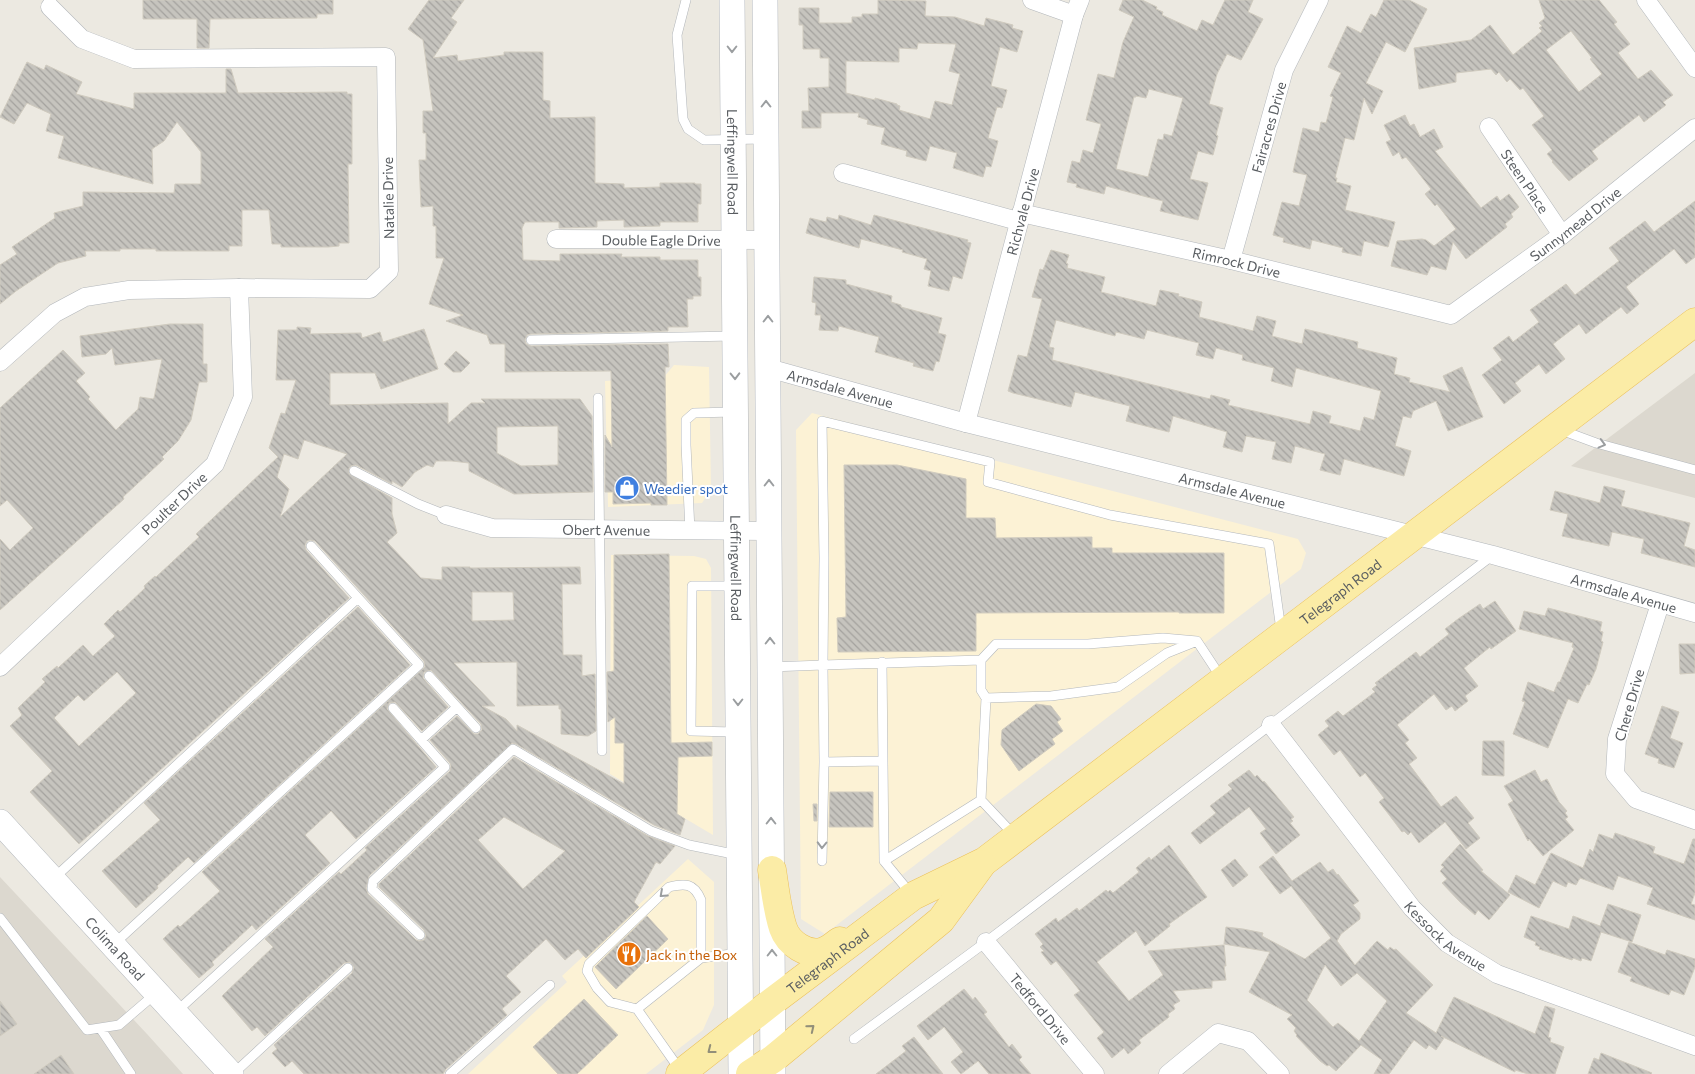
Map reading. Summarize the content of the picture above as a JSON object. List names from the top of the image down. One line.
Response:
{"streets":{"main road":["Leffingwell Road","Telegraph Road","Colima Road"],"street":["Fairacres Drive","Steen Place","Natalie Drive","Richvale Drive","Sunnymead Drive","Double Eagle Drive","Rimrock Drive","Armsdale Avenue","Poulter Drive","Obert Avenue","Chere Drive","Kessock Avenue","Tedford Drive"]},"crossings":[["Fairacres Drive","Rimrock Drive"],["Leffingwell Road","Double Eagle Drive"],["Leffingwell Road","Obert Avenue"],["Leffingwell Road","Telegraph Road"],["Steen Place","Sunnymead Drive"],["Natalie Drive","Poulter Drive"],["Richvale Drive","Rimrock Drive"],["Richvale Drive","Armsdale Avenue"],["Sunnymead Drive","Rimrock Drive"],["Armsdale Avenue","Telegraph Road"],["Armsdale Avenue","Chere Drive"]],"places":{"shop":["Weedier spot"],"restaurant":["Jack in the Box"]}}
